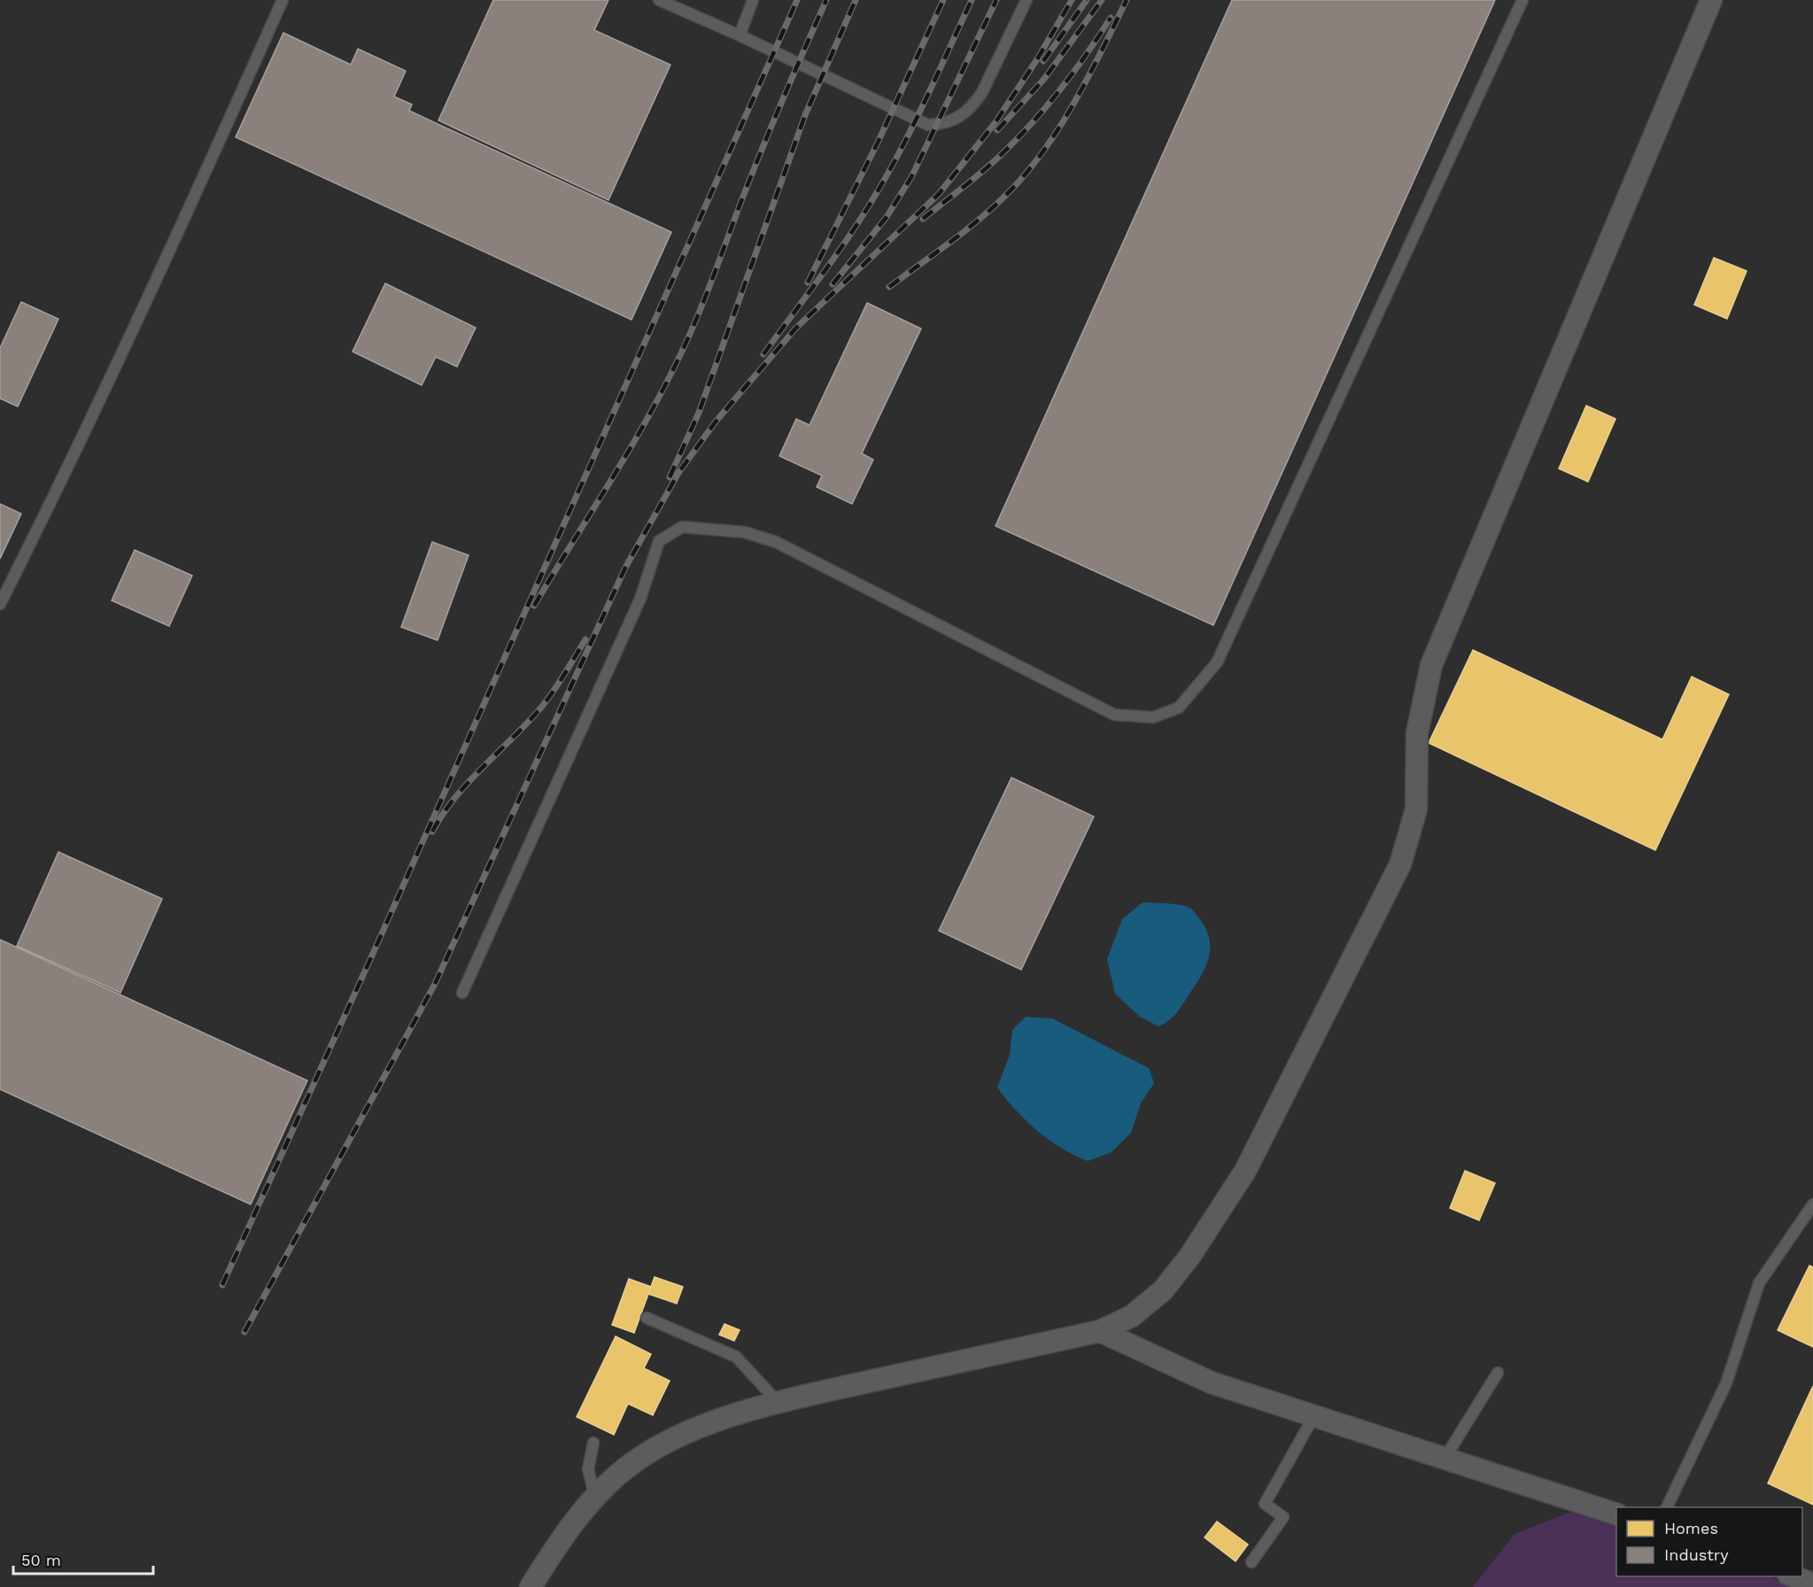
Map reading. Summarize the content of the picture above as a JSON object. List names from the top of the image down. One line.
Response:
{"legend":["Homes","Industry"],"scale_bar":"50 m"}
